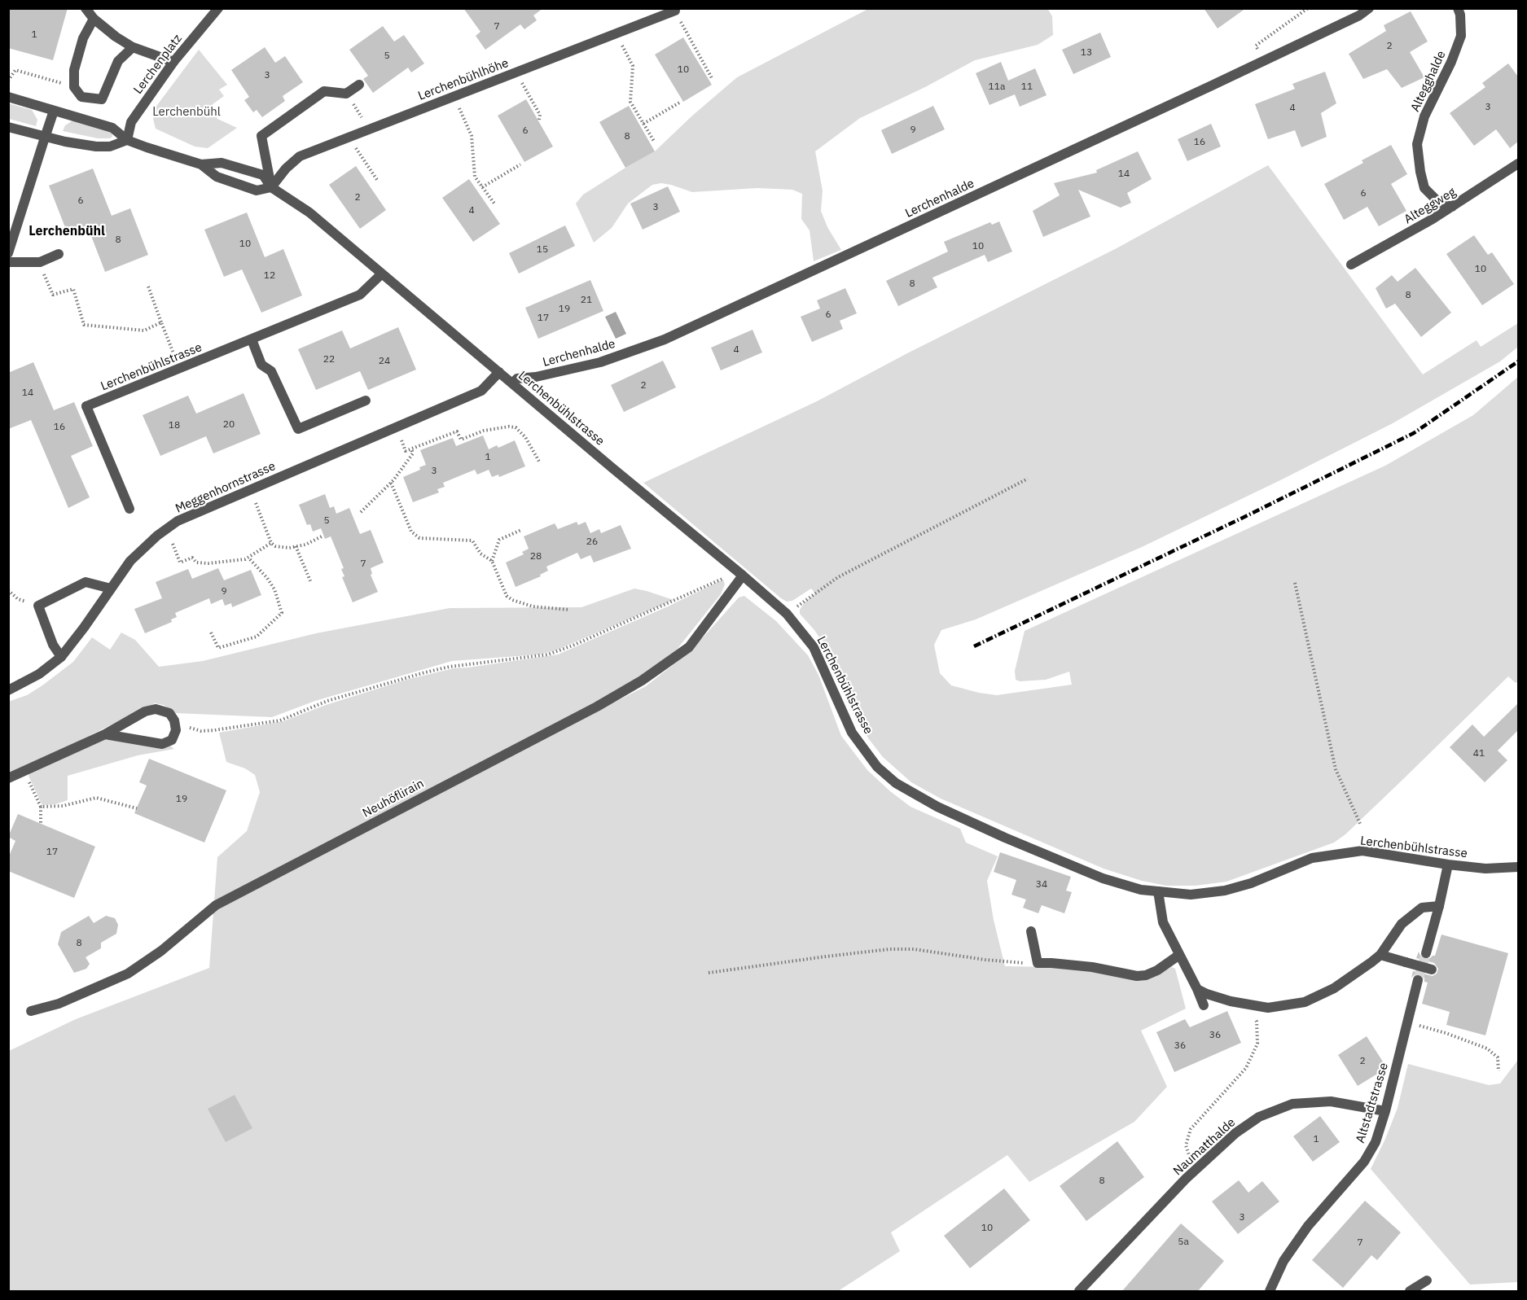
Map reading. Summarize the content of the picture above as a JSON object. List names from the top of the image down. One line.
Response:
{"streets":{"street":["Lerchenplatz","Lerchenbühlhöhe","Altegghalde","Lerchenhalde","Alteggweg","Lerchenbühlstrasse","Meggenhornstrasse","Neuhöflirain","Altstadtstrasse","Naumatthalde"]},"crossings":[["Lerchenplatz","Lerchenbühlstrasse"],["Lerchenbühlhöhe","Lerchenbühlstrasse"],["Altegghalde","Alteggweg"],["Lerchenhalde","Lerchenbühlstrasse"],["Lerchenbühlstrasse","Meggenhornstrasse"],["Lerchenbühlstrasse","Neuhöflirain"],["Altstadtstrasse","Naumatthalde"]],"districts":["Lerchenbühl"],"parks":["Lerchenbühl"],"house_numbers":["7","1","2","13","5","10","3","11a","11","3","4","9","6","8","16","14","6","2","6","3","4","8","10","10","15","10","12","8","8","21","19","6","17","4","22","24","2","14","20","18","16","1","3","5","26","28","7","9","41","19","17","34","8","36","36","2","1","8","3","10","5a","7"]}
